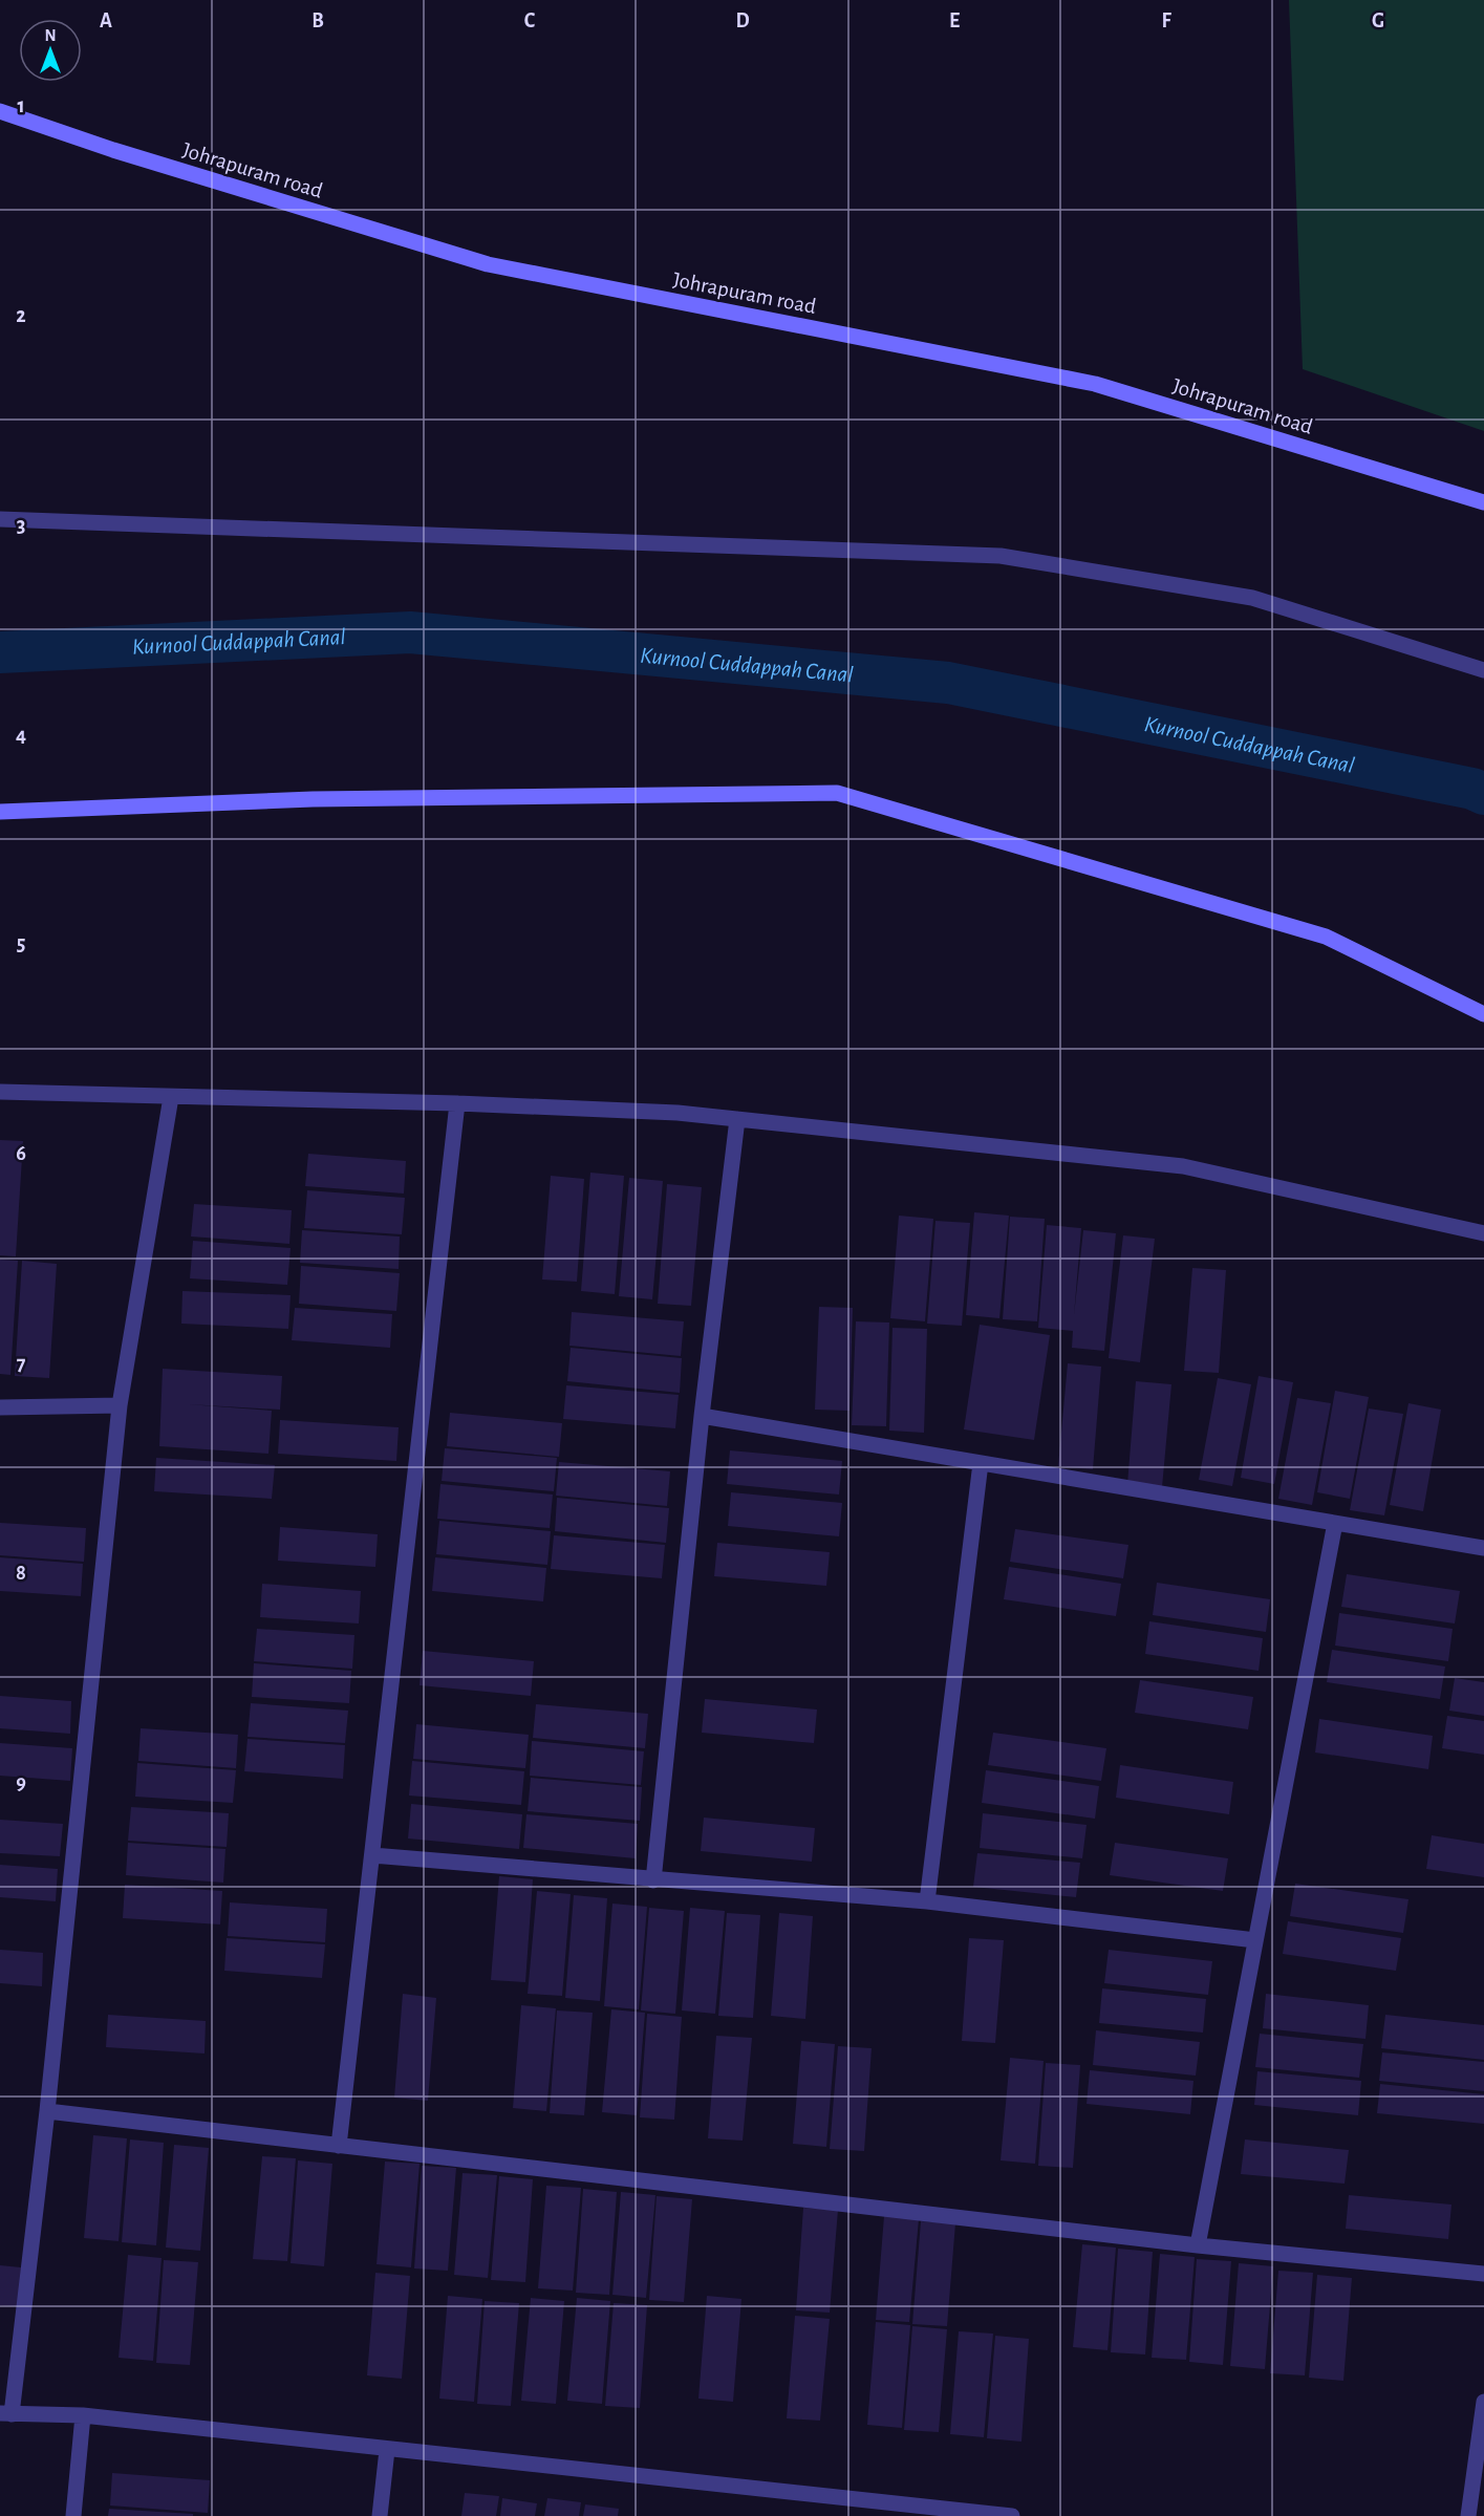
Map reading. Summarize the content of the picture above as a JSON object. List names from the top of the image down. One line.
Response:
{"streets":{"street":["Johrapuram road"]},"water":["Kurnool Cuddappah Canal"],"north":"top","grid":{"columns":["A","B","C","D","E","F","G"],"rows":["1","2","3","4","5","6","7","8","9"]}}
